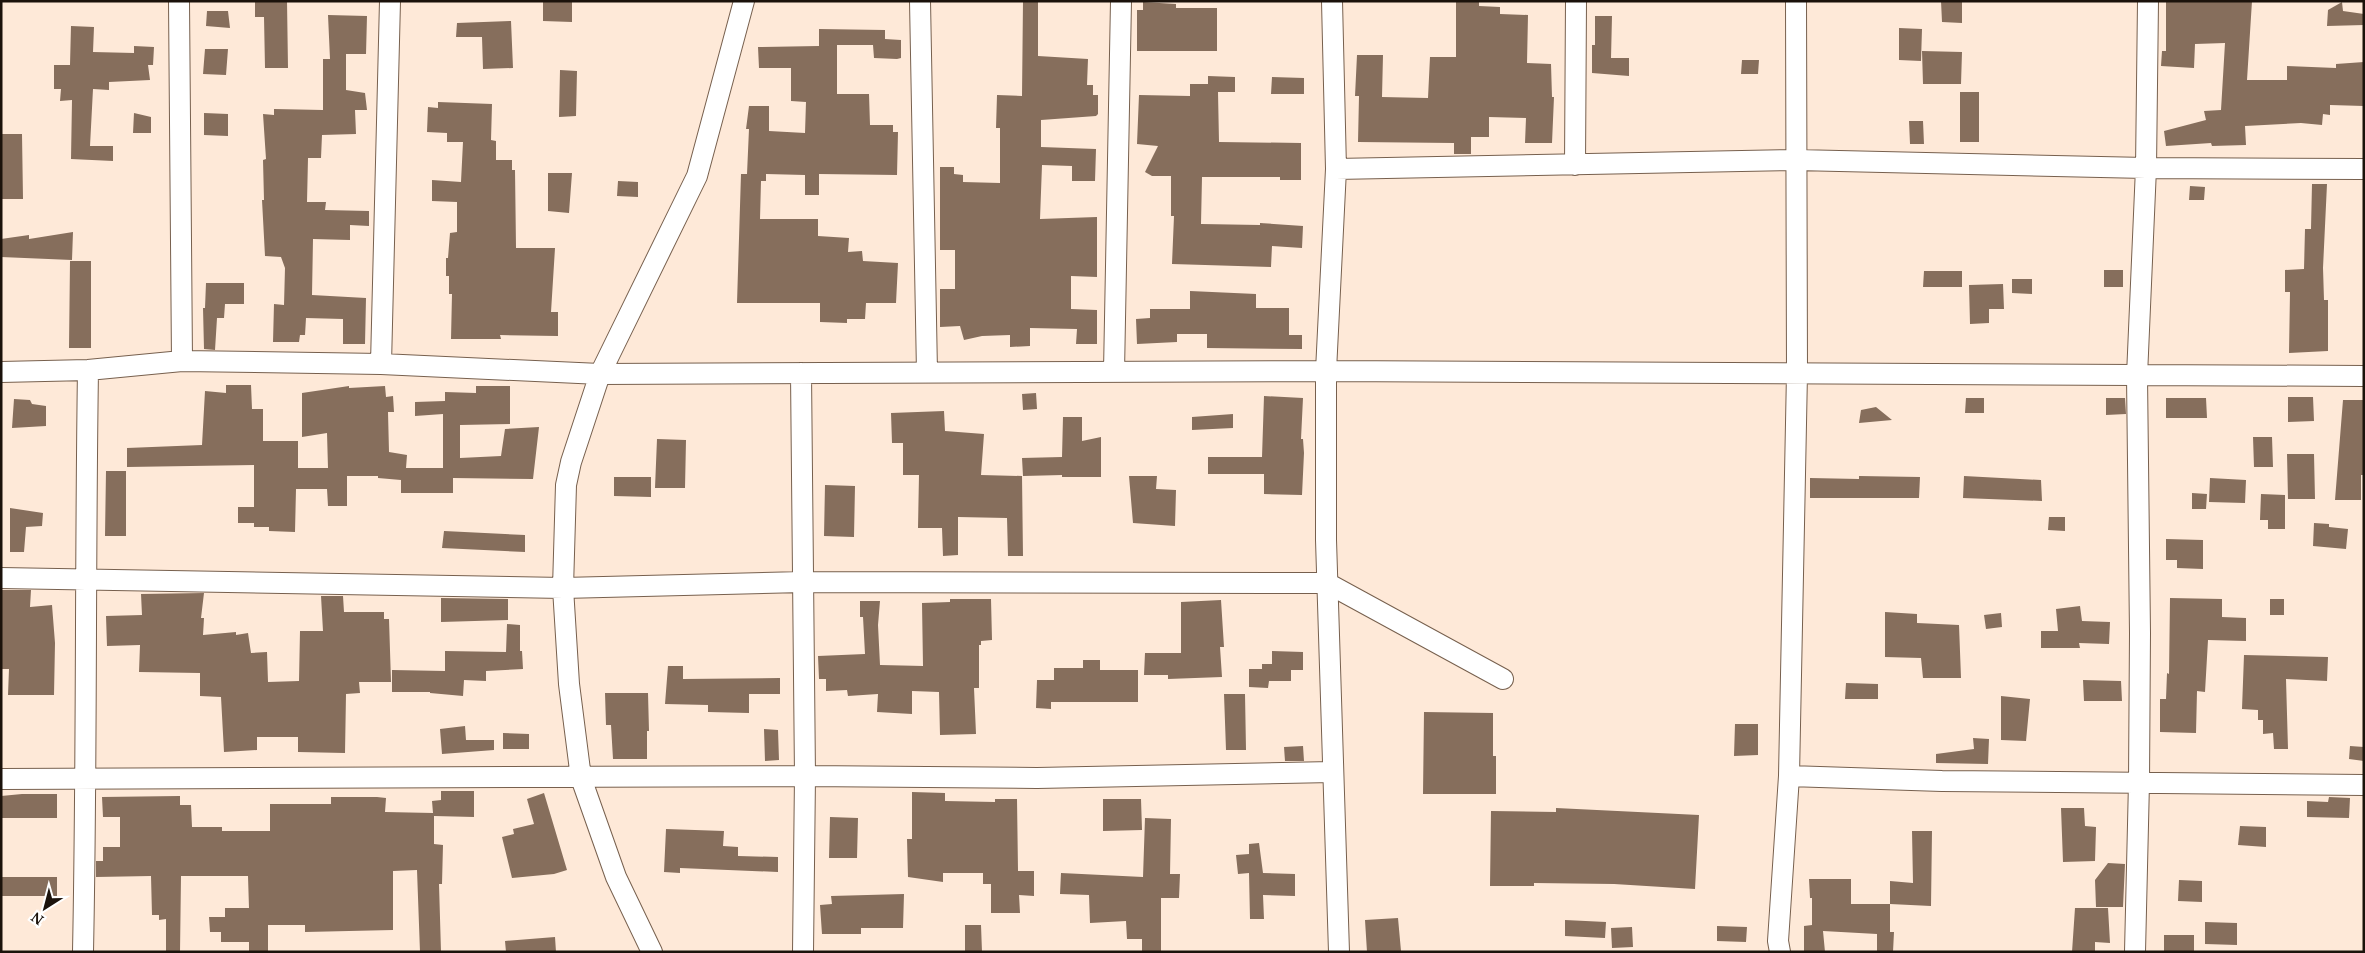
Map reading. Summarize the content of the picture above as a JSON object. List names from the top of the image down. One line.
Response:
{"north":"bottom left"}
